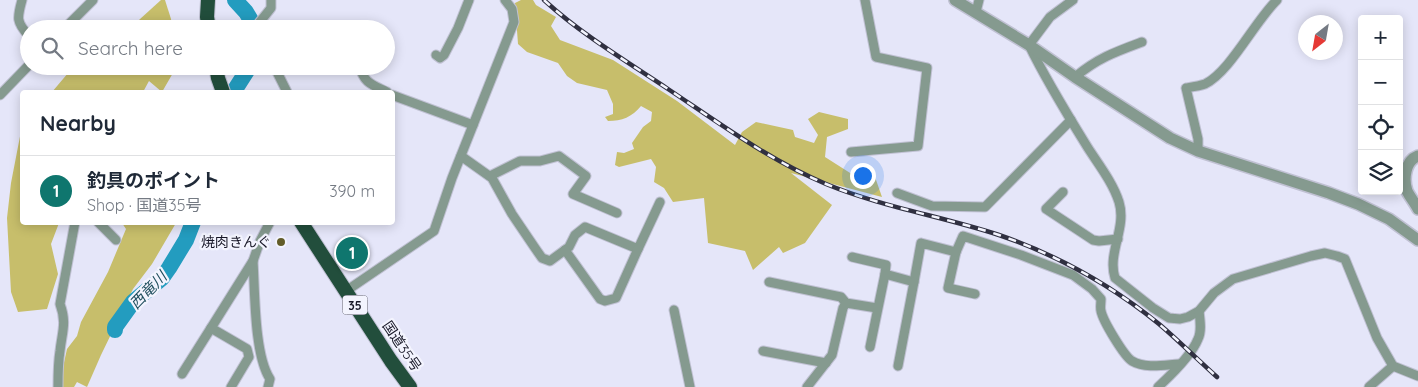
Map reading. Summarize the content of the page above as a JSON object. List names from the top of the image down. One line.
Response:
{"streets":{"highway":["35","国道35号"]},"water":["西竜川"],"places":["焼肉きんぐ"],"north":"bottom left","page":{"map_buttons":["+","−"],"search":"Search here","heading":"Nearby","list":[{"mark":"1","name":"釣具のポイント","note":"Shop · 国道35号","value":"390 m"}],"pins":"1"}}
